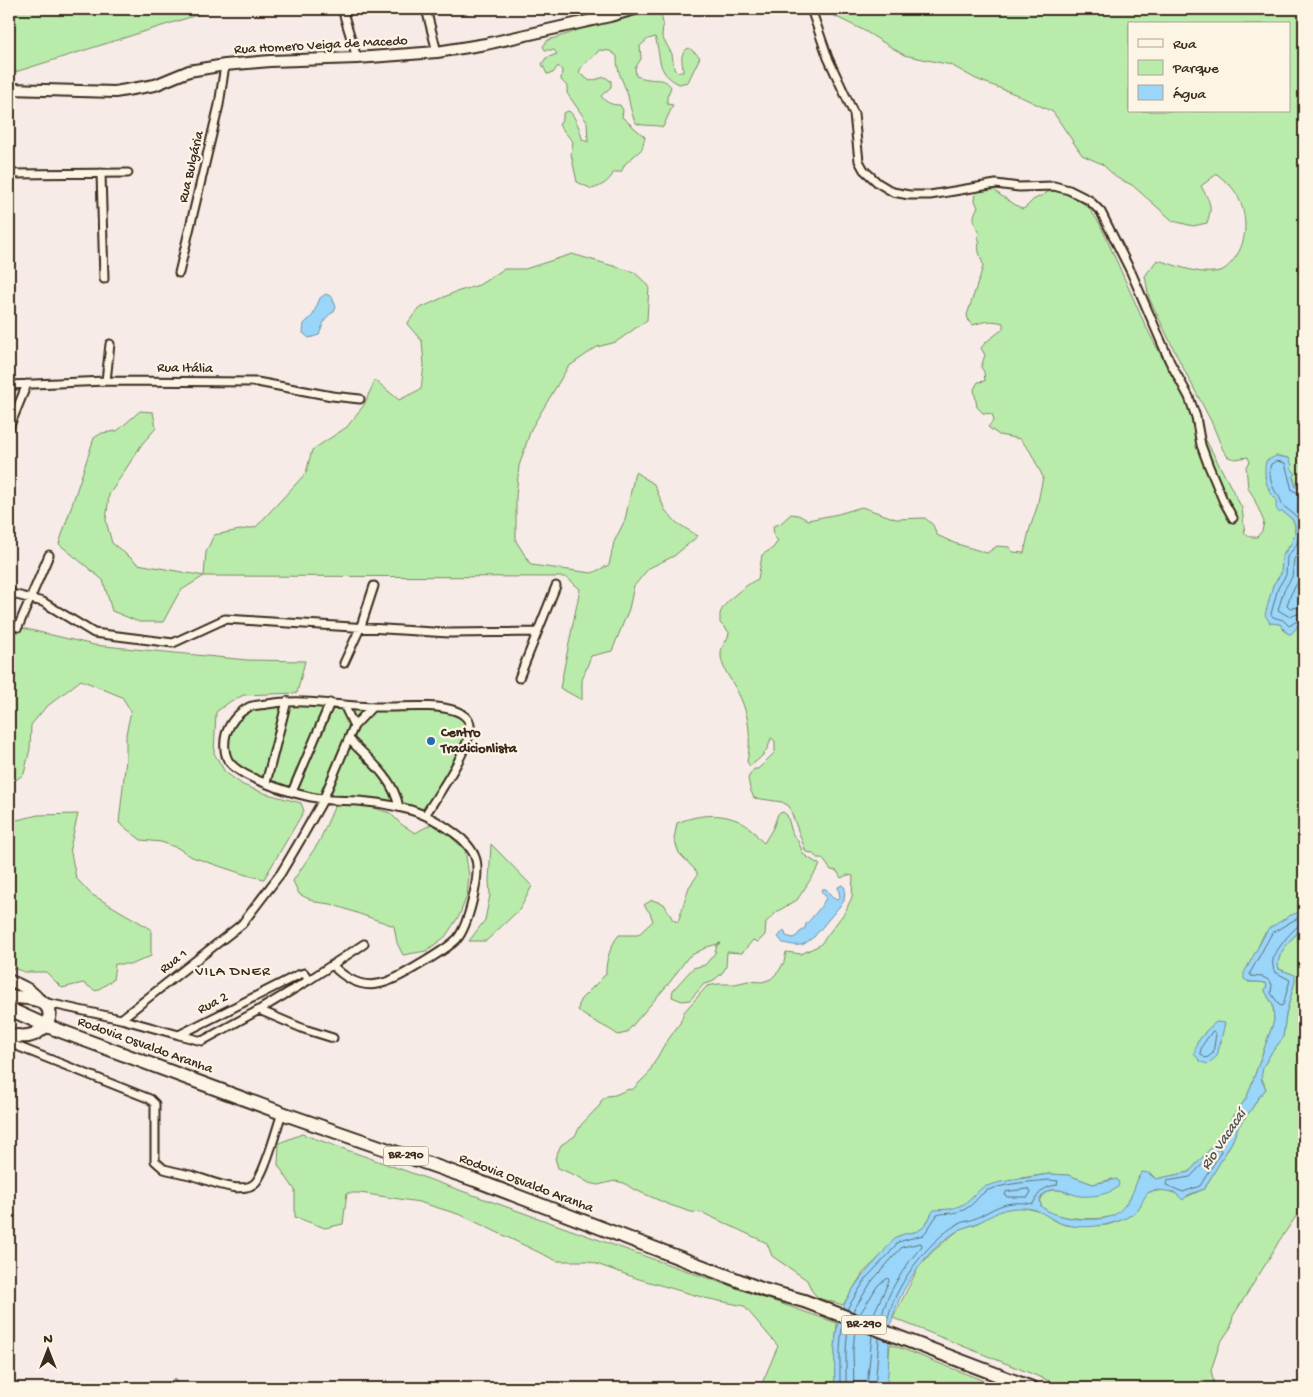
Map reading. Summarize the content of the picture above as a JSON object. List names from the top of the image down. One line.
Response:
{"streets":{"highway":["Rodovia Osvaldo Aranha","BR-290"],"street":["Rua Homero Veiga de Macedo","Rua Bulgária","Rua Itália","Rua 1","Rua 2"]},"crossings":[["Rua Homero Veiga de Macedo","Rua Bulgária"],["Rua 1","Rua 2"]],"districts":["VILA DNER"],"water":["Rio Vacacaí"],"places":["Centro Tradicionlista"],"legend":["Rua","Parque","Água"],"north":"top"}
